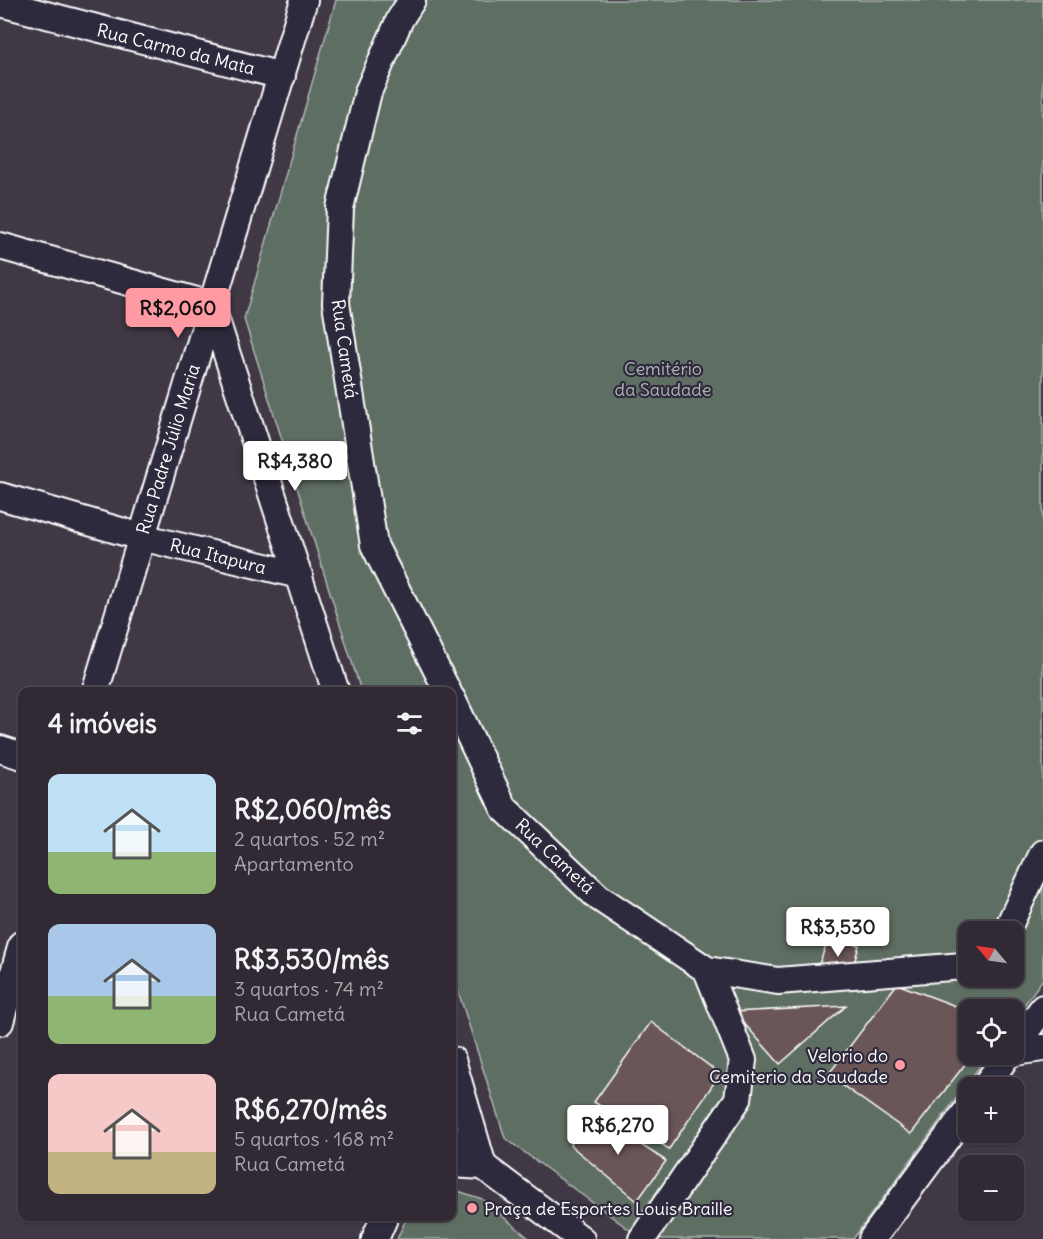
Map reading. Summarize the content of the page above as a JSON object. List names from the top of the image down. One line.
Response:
{"streets":{"street":["Rua Carmo da Mata","Rua Cametá","Rua Padre Júlio Maria","Rua Itapura"]},"crossings":[["Rua Carmo da Mata","Rua Padre Júlio Maria"],["Rua Padre Júlio Maria","Rua Itapura"]],"parks":["Cemitério da Saudade"],"places":["Velorio do Cemiterio da Saudade","Praça de Esportes Louis Braille"],"north":"top left","page":{"price":["R$2,060","R$4,380","R$3,530","R$6,270"],"heading":"4 imóveis","list":[{"name":"R$2,060/mês","note":"2 quartos · 52 m² · Apartamento"},{"name":"R$3,530/mês","note":"3 quartos · 74 m² · Rua Cametá"},{"name":"R$6,270/mês","note":"5 quartos · 168 m² · Rua Cametá"}],"map_buttons":["+","−"]}}
